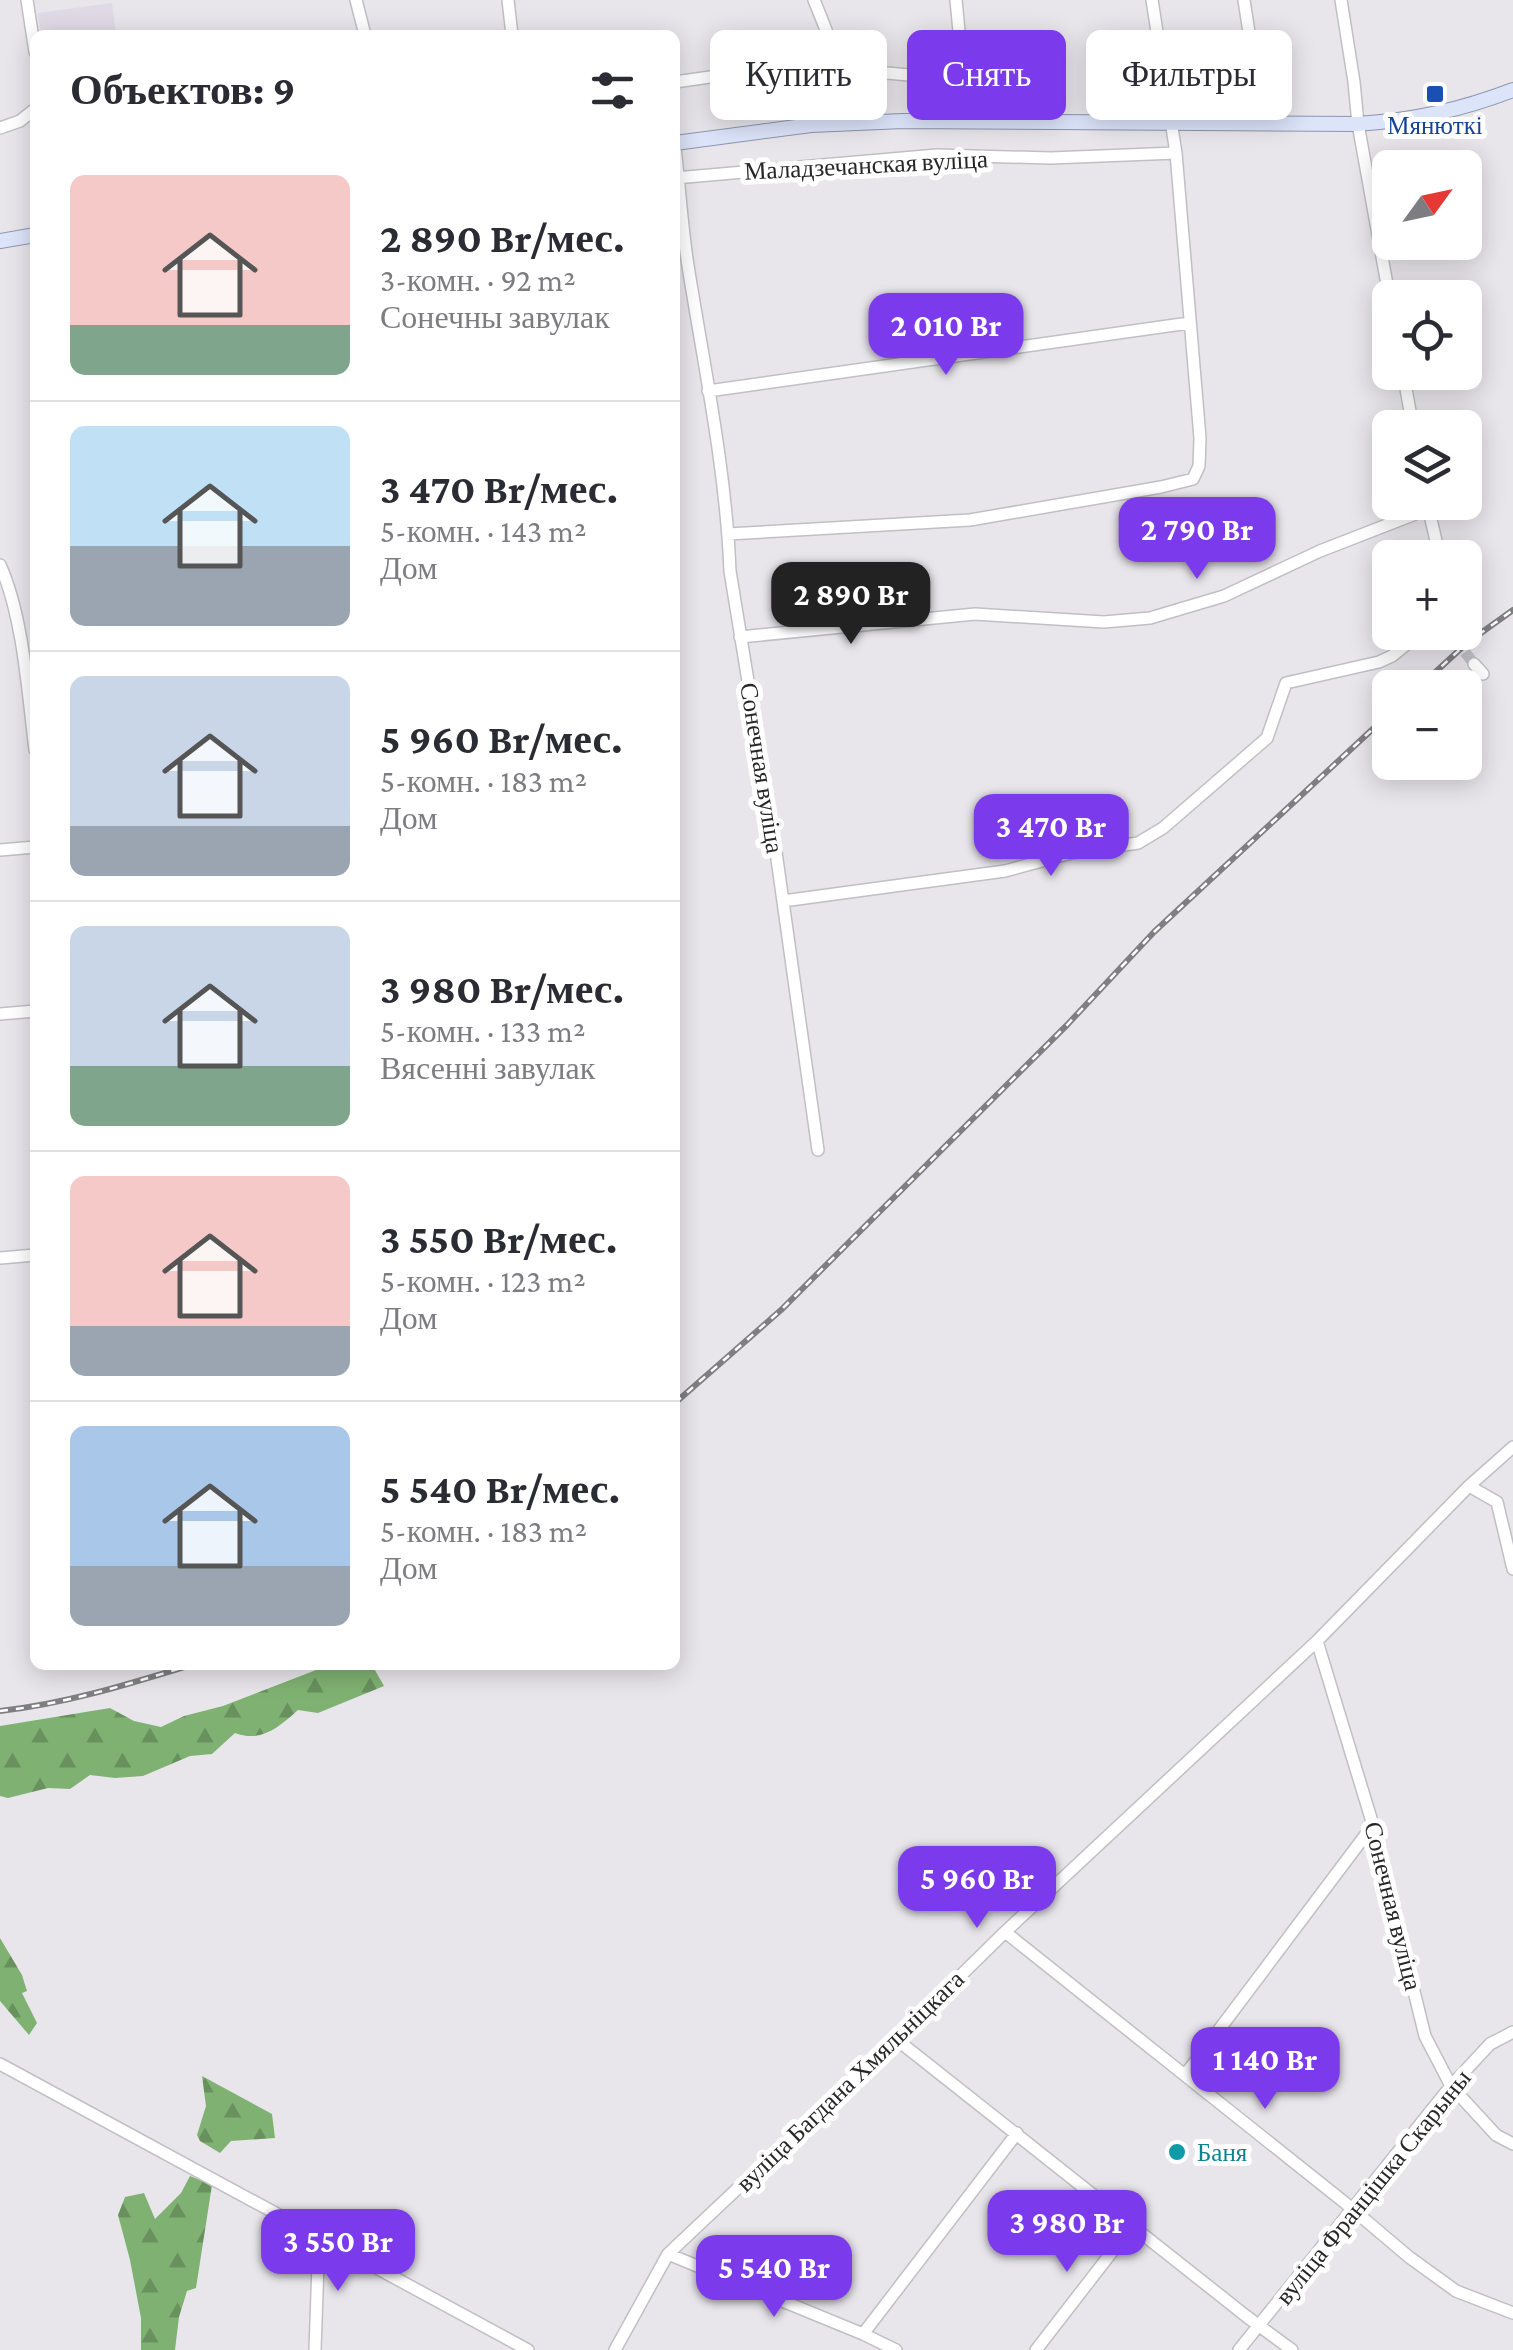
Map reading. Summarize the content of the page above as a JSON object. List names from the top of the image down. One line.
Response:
{"streets":{"main road":["Маладзечанская вуліца"],"street":["Сонечная вуліца","вуліца Багдана Хмяльніцкага","вуліца Францішка Скарыны"]},"crossings":[["Сонечная вуліца","вуліца Багдана Хмяльніцкага"],["Сонечная вуліца","вуліца Францішка Скарыны"]],"places":{"transit":["Мянюткі"],"other":["Баня"]},"north":"top right","page":{"chip":["Купить","Снять","Фильтры"],"heading":"Объектов: 9","map_buttons":["+","−"],"list":[{"name":"2 890 Br/мес.","note":"3-комн. · 92 m² · Сонечны завулак"},{"name":"3 470 Br/мес.","note":"5-комн. · 143 m² · Дом"},{"name":"5 960 Br/мес.","note":"5-комн. · 183 m² · Дом"},{"name":"3 980 Br/мес.","note":"5-комн. · 133 m² · Вясенні завулак"},{"name":"3 550 Br/мес.","note":"5-комн. · 123 m² · Дом"},{"name":"5 540 Br/мес.","note":"5-комн. · 183 m² · Дом"}],"price":["2 010 Br","2 790 Br","2 890 Br","3 470 Br","5 960 Br","1 140 Br","3 980 Br","3 550 Br","5 540 Br"]}}
